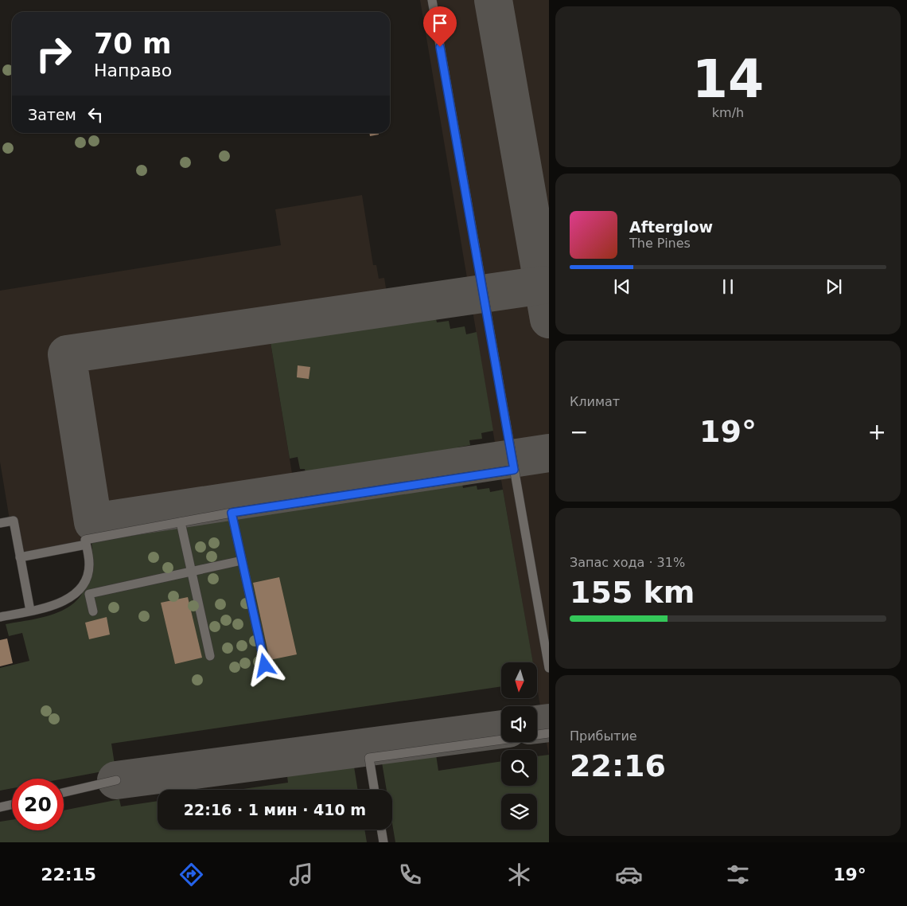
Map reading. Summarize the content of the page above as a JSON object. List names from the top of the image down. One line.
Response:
{"north":"bottom","page":{"tile":[["14","km/h"],"Климат",["Запас хода · 31%","155 km"],["Прибытие","22:16"]],"turn":["70 m","Направо"],"then":"Затем","song":["Afterglow","The Pines"],"heat":["−","19°","+"],"limit":"20","trip":"22:16 · 1 мин · 410 m","tabs":["22:15","19°"]}}
